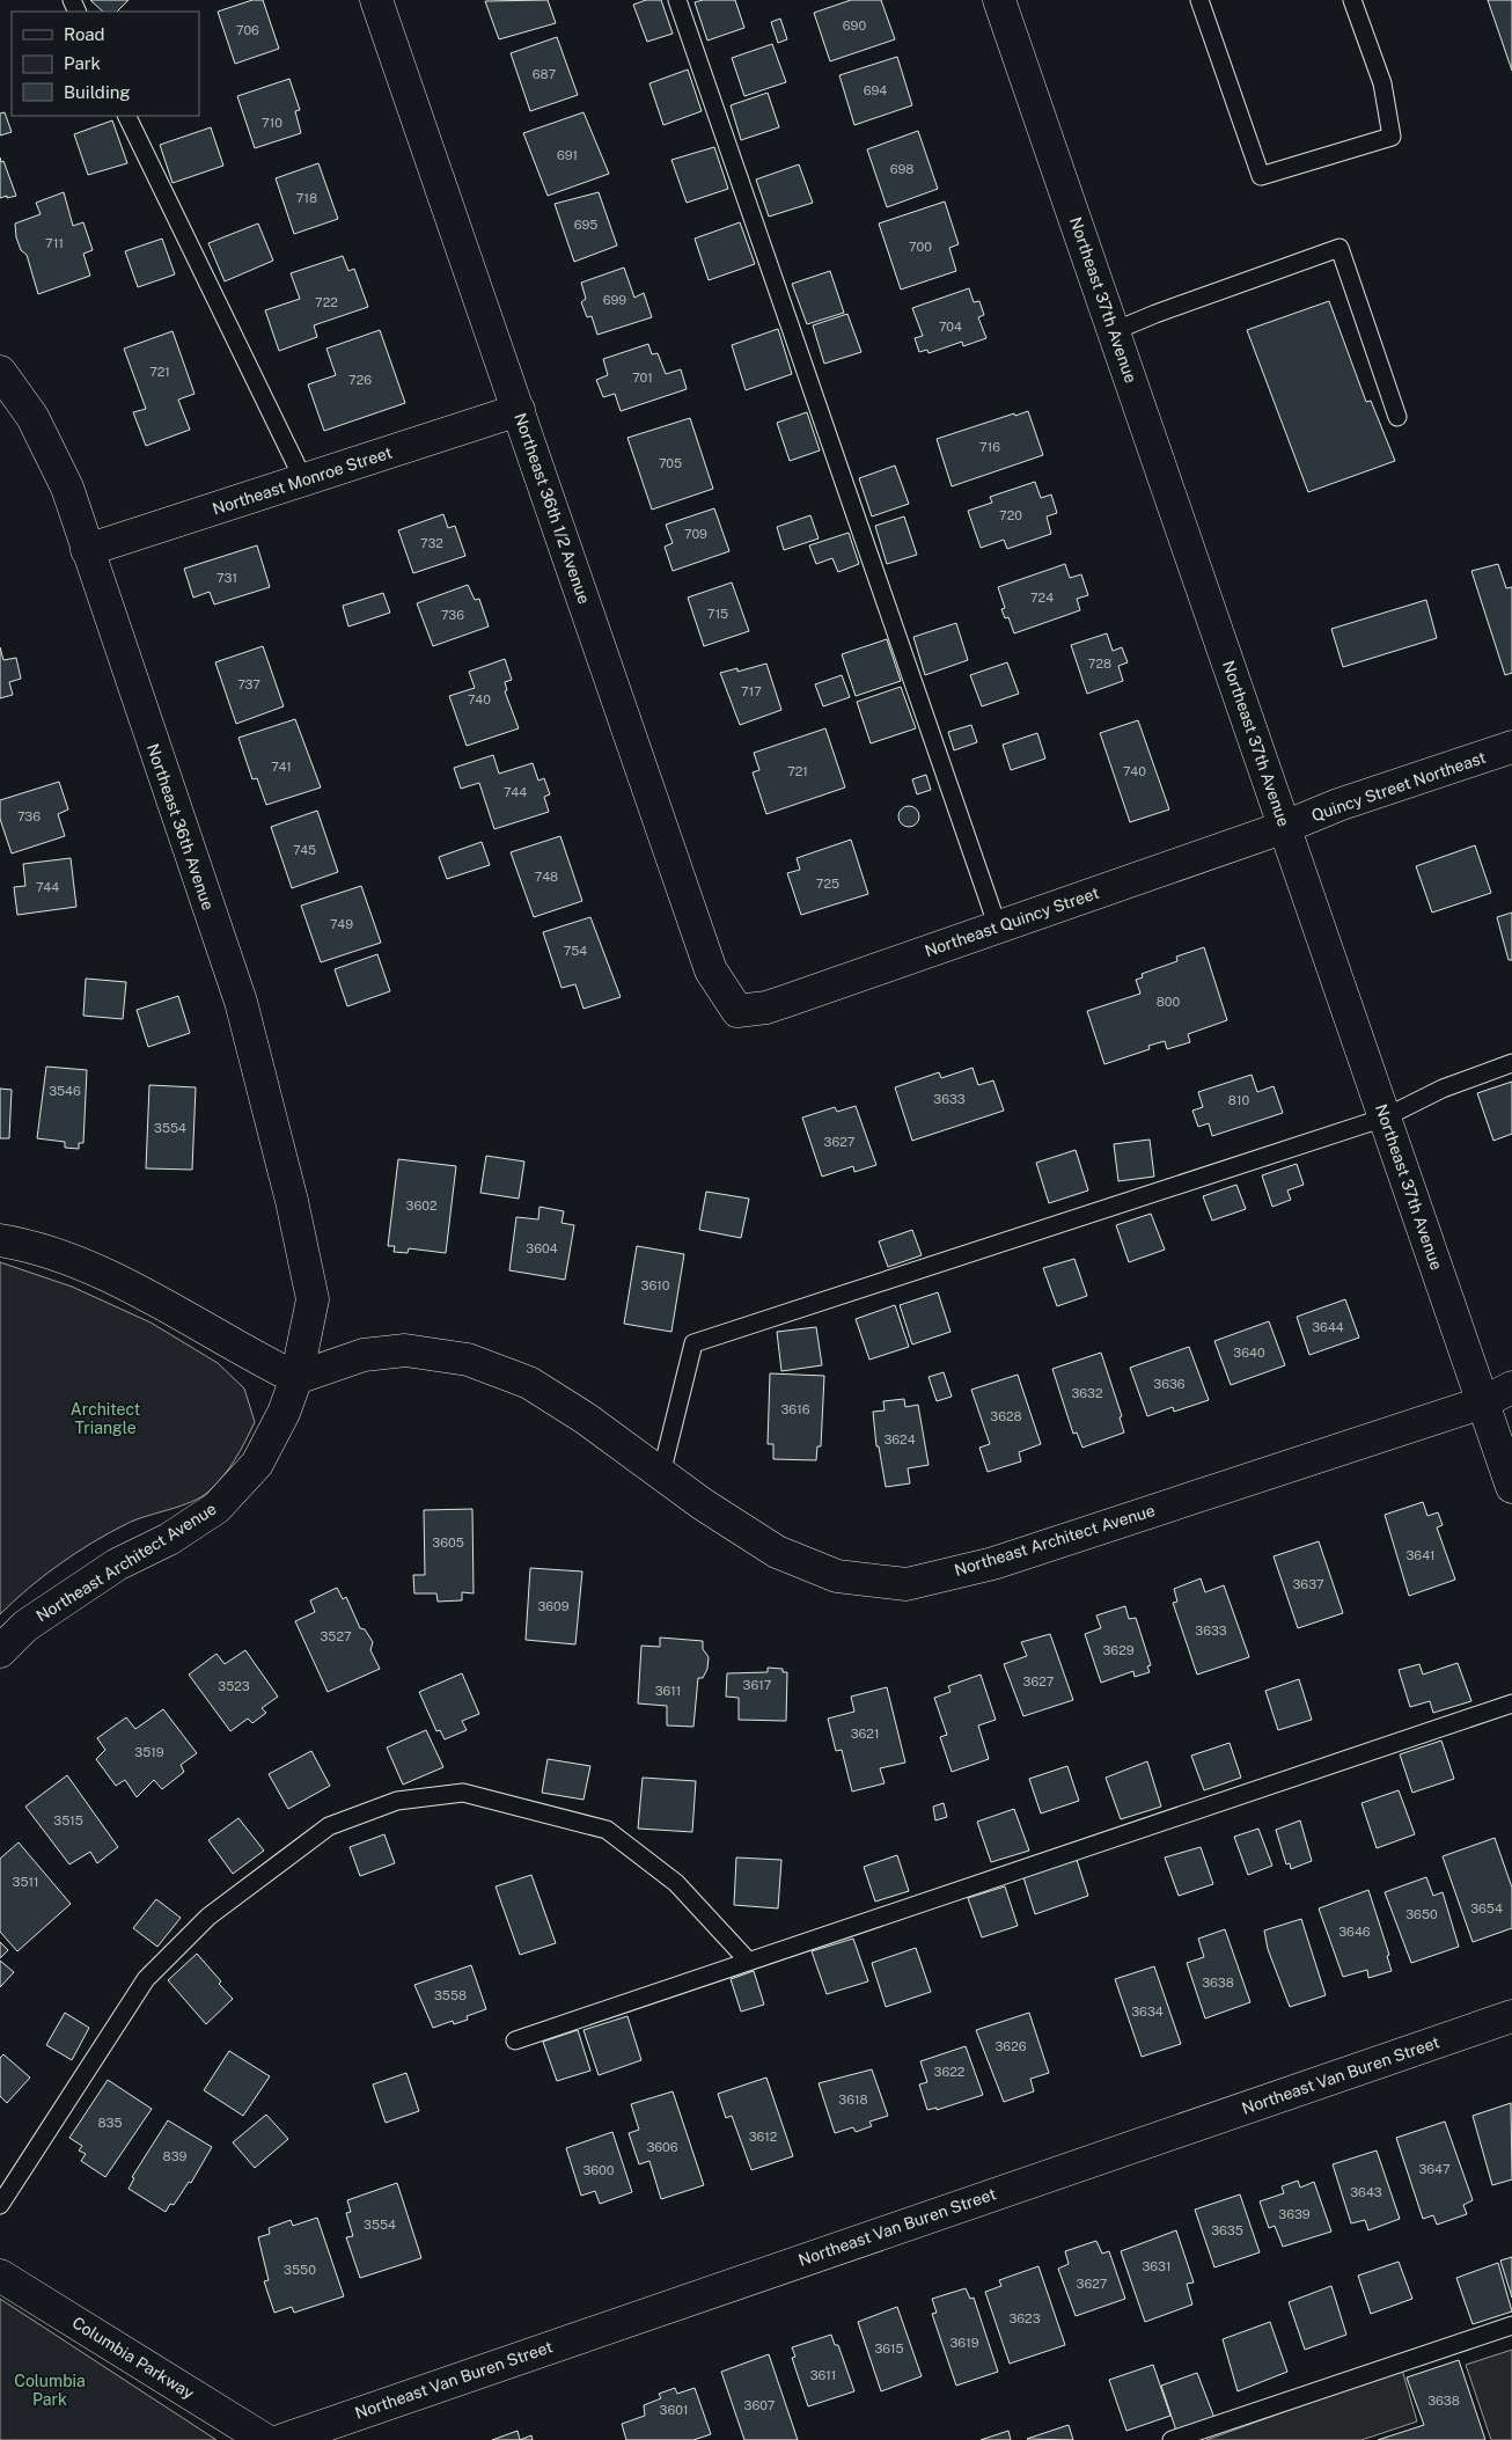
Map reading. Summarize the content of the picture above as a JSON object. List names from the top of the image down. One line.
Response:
{"streets":{"street":["Northeast 37th Avenue","Northeast Monroe Street","Northeast 36th 1/2 Avenue","Quincy Street Northeast","Northeast 36th Avenue","Northeast Quincy Street","Northeast Architect Avenue","Northeast Van Buren Street","Columbia Parkway"]},"crossings":[["Northeast 37th Avenue","Quincy Street Northeast"],["Northeast 37th Avenue","Northeast Quincy Street"],["Northeast 37th Avenue","Northeast Architect Avenue"],["Northeast Monroe Street","Northeast 36th 1/2 Avenue"],["Northeast Monroe Street","Northeast 36th Avenue"],["Northeast 36th 1/2 Avenue","Northeast Quincy Street"],["Quincy Street Northeast","Northeast Quincy Street"],["Northeast 36th Avenue","Northeast Architect Avenue"]],"parks":["Architect Triangle","Columbia Park"],"house_numbers":["690","706","687","694","710","691","698","718","695","711","700","699","722","704","721","701","726","716","705","720","709","732","731","724","715","736","728","737","717","740","741","721","740","744","736","745","748","725","744","749","754","800","3546","3633","810","3554","3627","3602","3604","3610","3644","3640","3636","3632","3616","3628","3624","3605","3641","3637","3609","3633","3527","3629","3627","3617","3523","3611","3621","3519","3515","3511","3654","3650","3646","3638","3558","3634","3626","3622","3618","835","3612","3606","839","3647","3600","3643","3639","3554","3635","3631","3550","3627","3623","3619","3615","3611","3638","3607","3601"],"legend":["Road","Park","Building"]}
